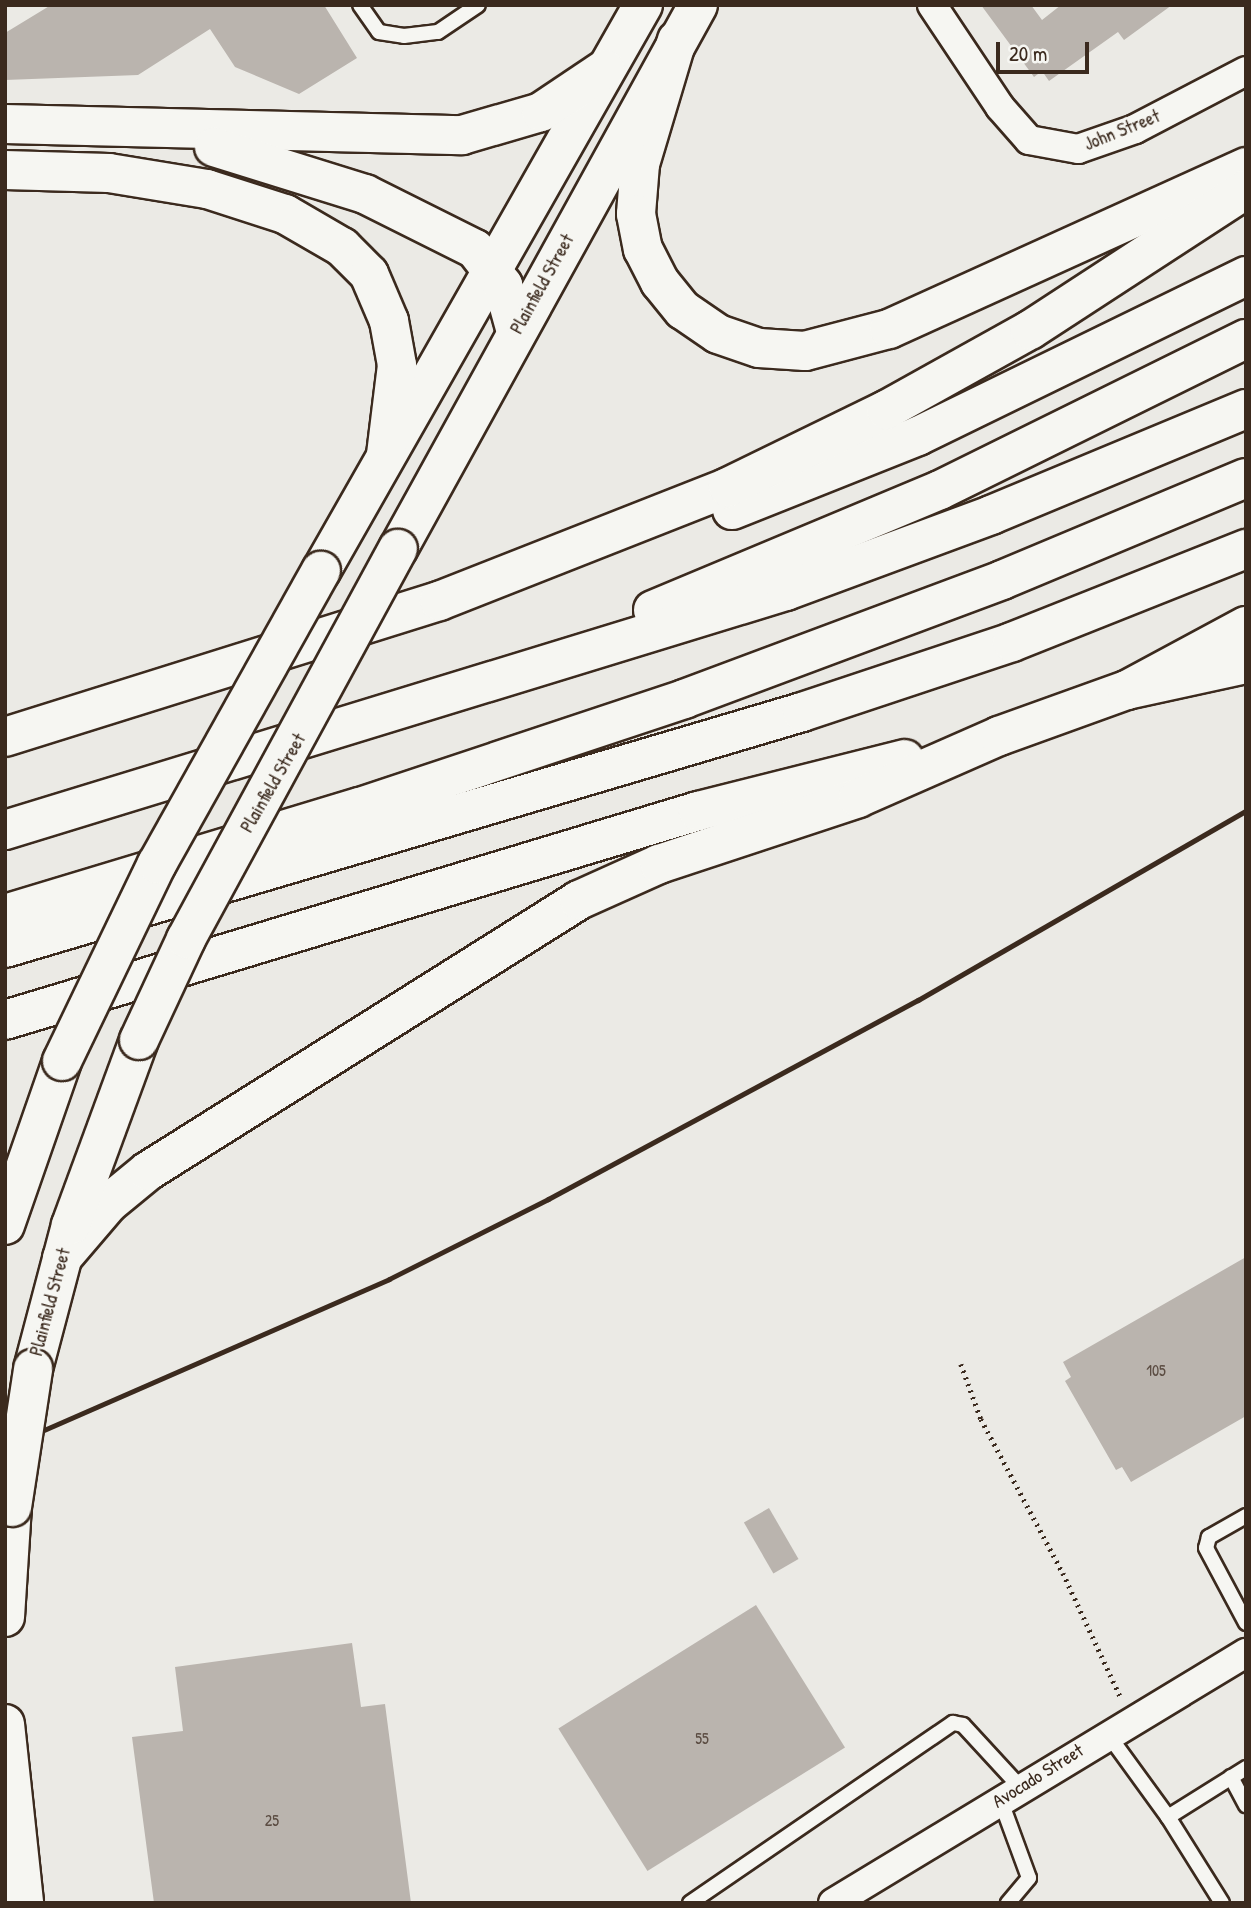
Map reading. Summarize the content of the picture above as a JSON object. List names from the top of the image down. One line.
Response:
{"streets":{"main road":["Plainfield Street"],"street":["John Street","Avocado Street"]},"house_numbers":["105","55","25"],"scale_bar":"20 m"}
